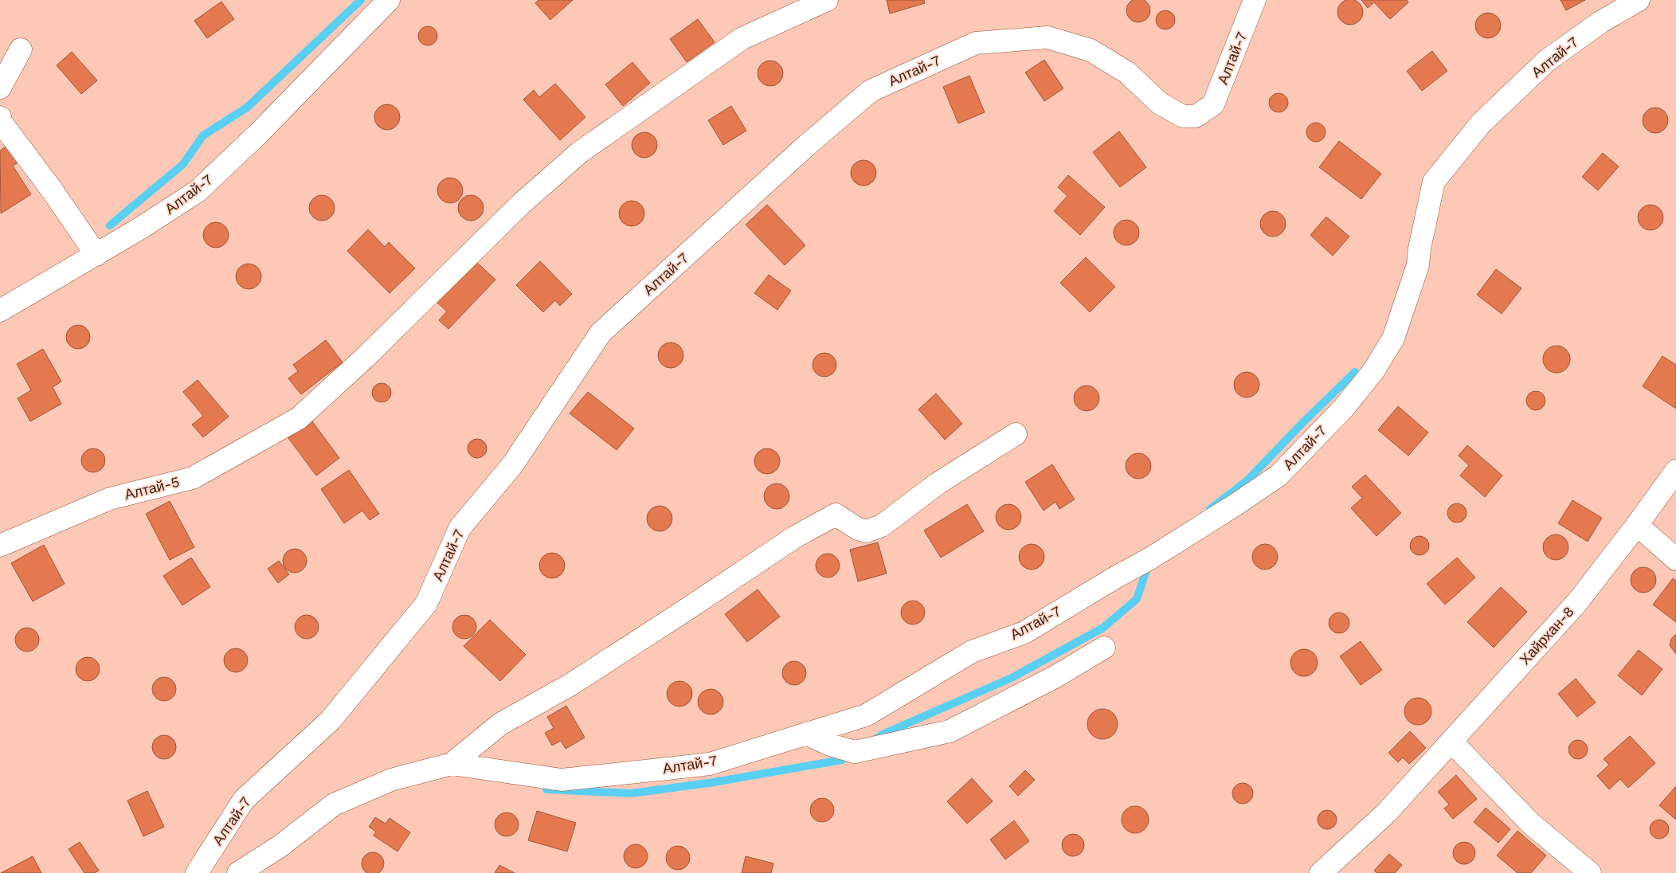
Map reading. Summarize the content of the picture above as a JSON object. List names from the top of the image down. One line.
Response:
{"streets":{"street":["Алтай-7","Алтай-5","Хайрхан-8"]}}
